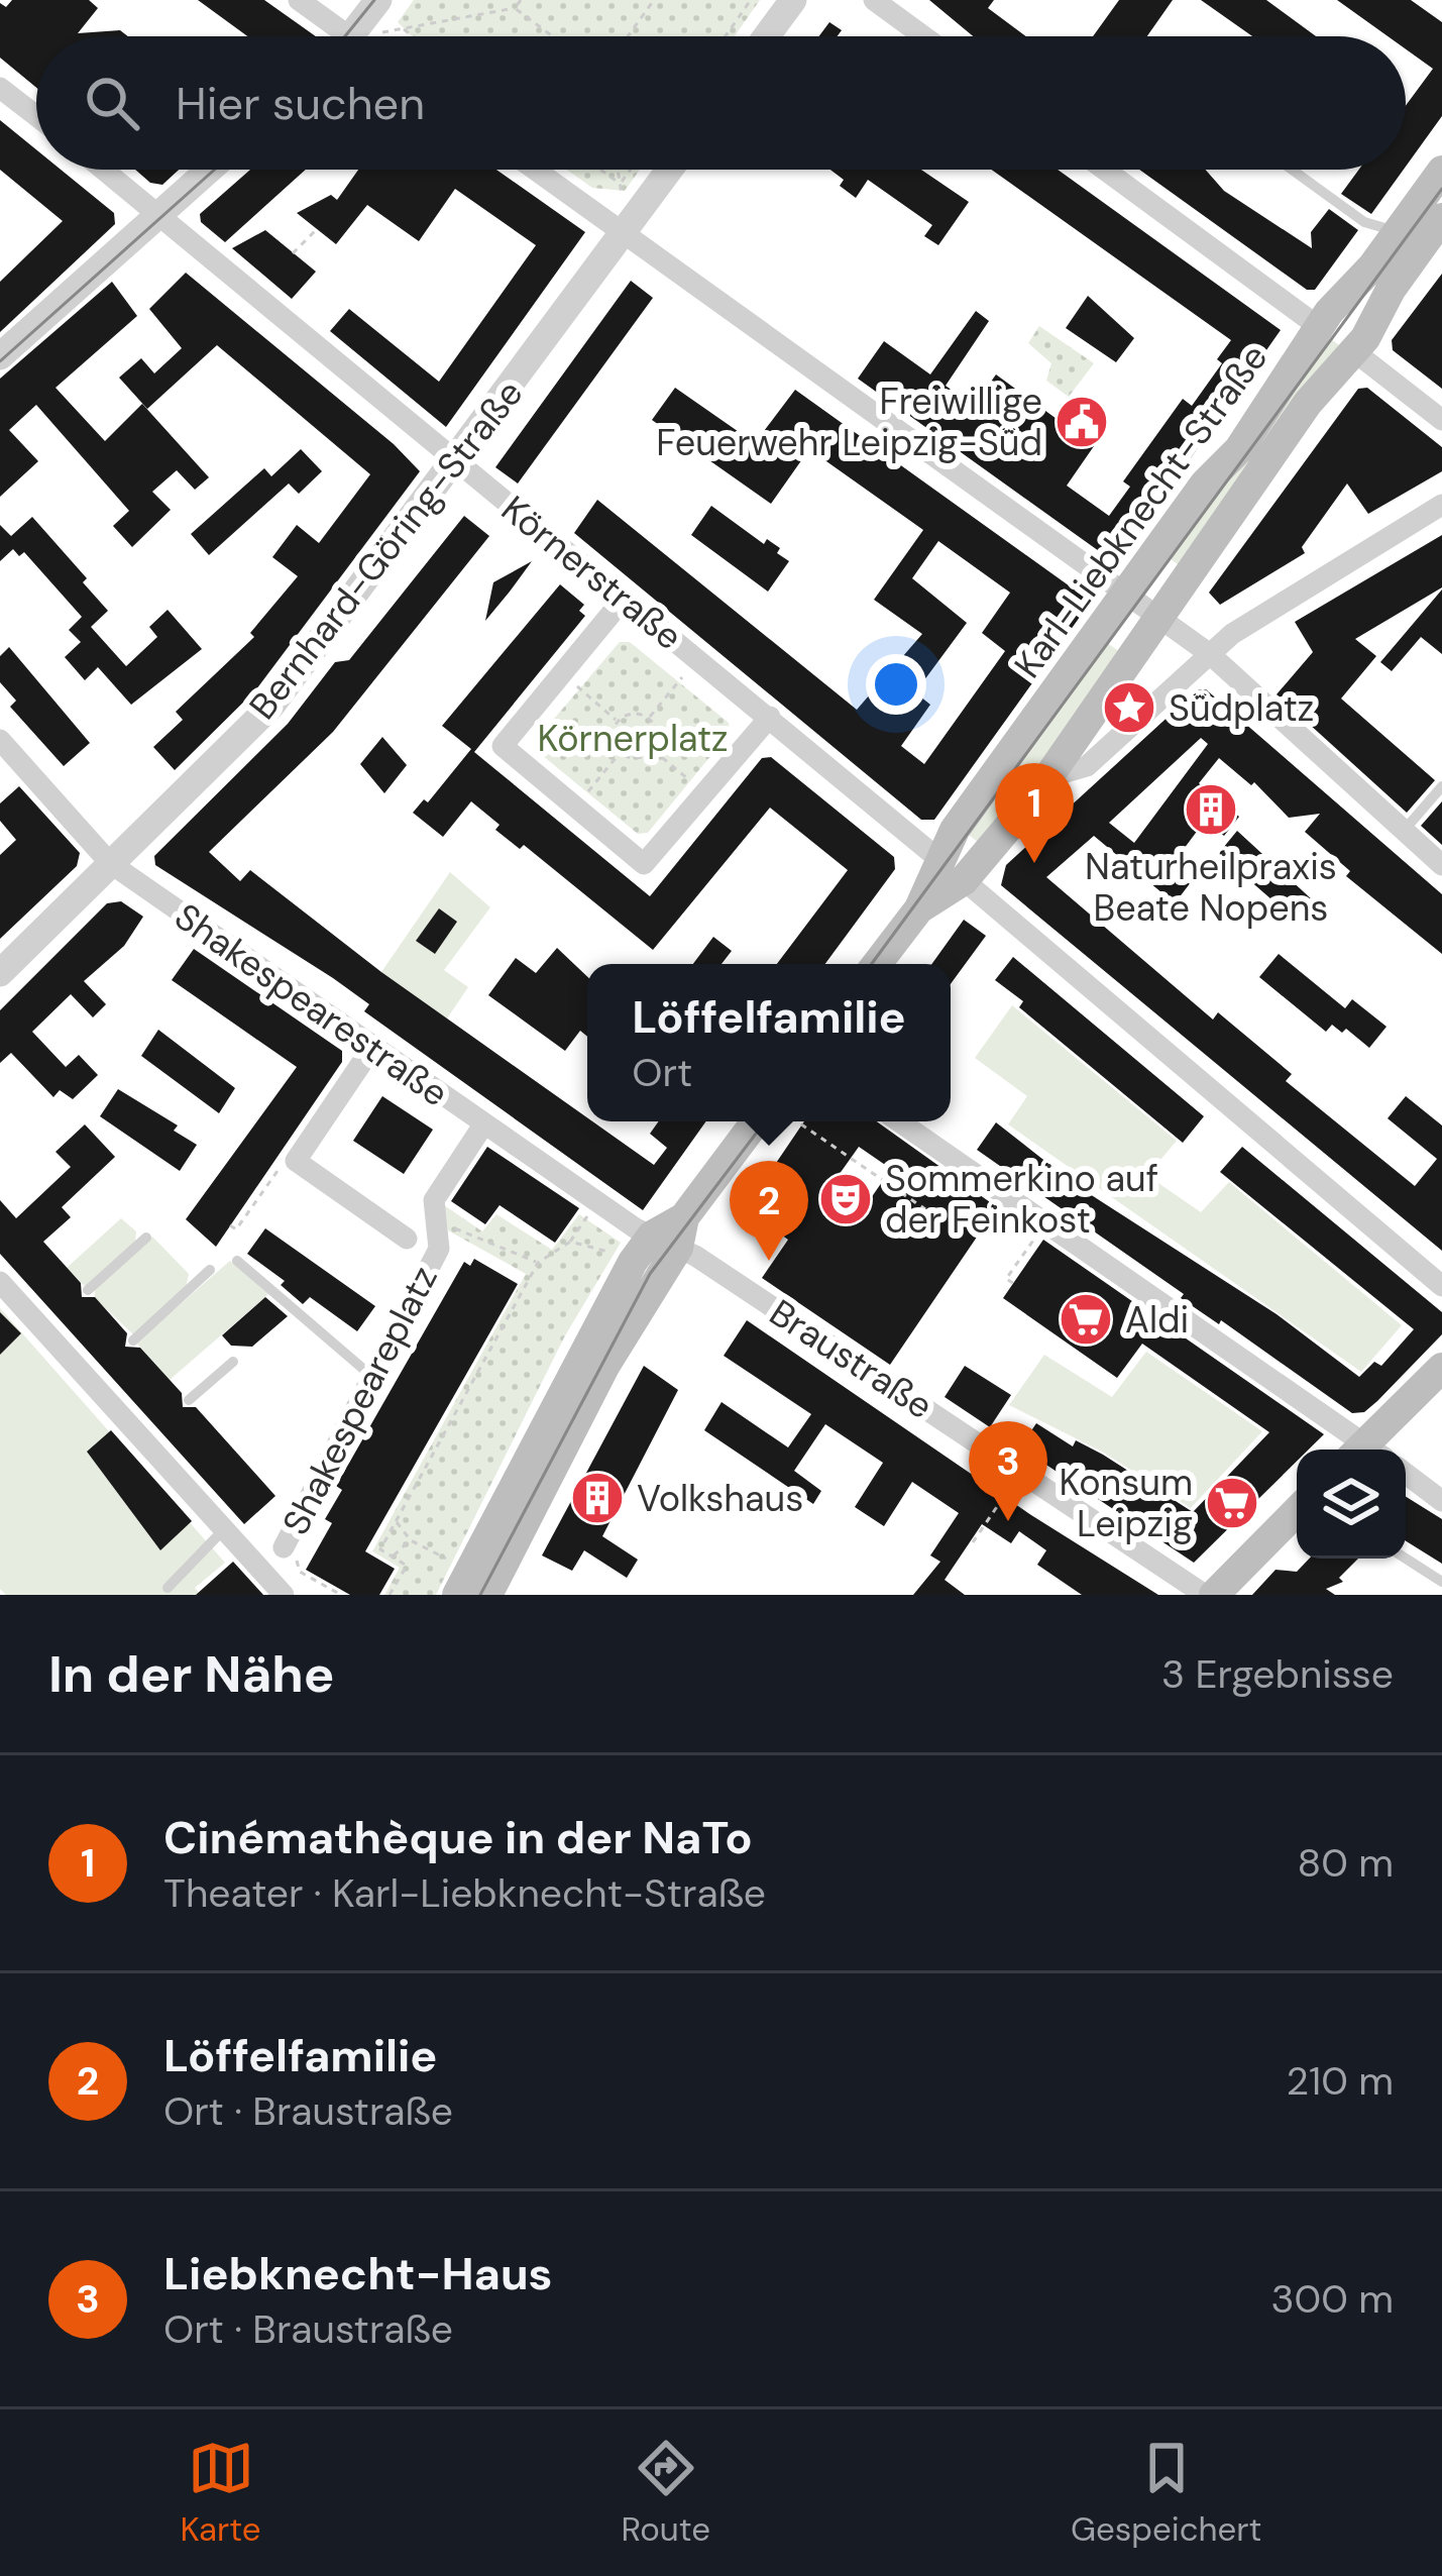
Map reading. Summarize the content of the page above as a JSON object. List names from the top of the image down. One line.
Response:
{"streets":{"main road":["Karl-Liebknecht-Straße"],"street":["Bernhard-Göring-Straße","Körnerstraße","Shakespearestraße","Braustraße","Shakespeareplatz"]},"crossings":[["Karl-Liebknecht-Straße","Körnerstraße"],["Bernhard-Göring-Straße","Körnerstraße"],["Bernhard-Göring-Straße","Shakespearestraße"],["Shakespearestraße","Braustraße"],["Shakespearestraße","Shakespeareplatz"]],"parks":["Körnerplatz"],"places":{"public building":["Freiwillige Feuerwehr Leipzig-Süd"],"place":["Südplatz"],"building":["Naturheilpraxis Beate Nopens","Volkshaus"],"theatre":["Sommerkino auf der Feinkost"],"supermarket":["Aldi","Konsum Leipzig"]},"page":{"search":"Hier suchen","pins":["1","2","3"],"popup":["Löffelfamilie","Ort"],"heading":["In der Nähe","3 Ergebnisse"],"list":[{"mark":"1","name":"Cinémathèque in der NaTo","note":"Theater · Karl-Liebknecht-Straße","value":"80 m"},{"mark":"2","name":"Löffelfamilie","note":"Ort · Braustraße","value":"210 m"},{"mark":"3","name":"Liebknecht-Haus","note":"Ort · Braustraße","value":"300 m"}],"nav":["Karte","Route","Gespeichert"]}}
